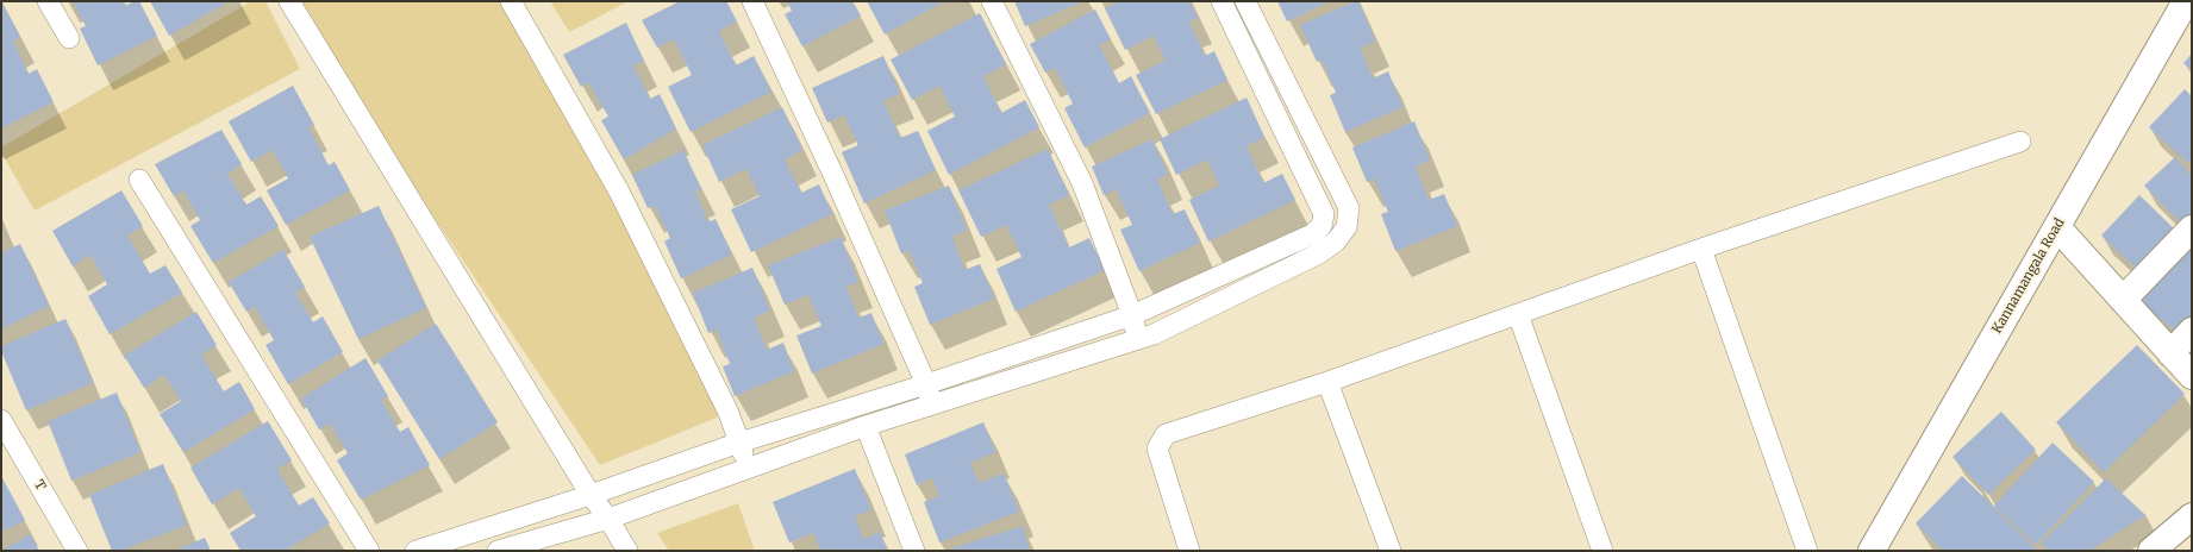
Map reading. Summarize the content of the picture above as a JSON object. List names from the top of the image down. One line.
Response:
{"streets":{"main road":["Kannamangala Road"],"lane":["T"]}}
